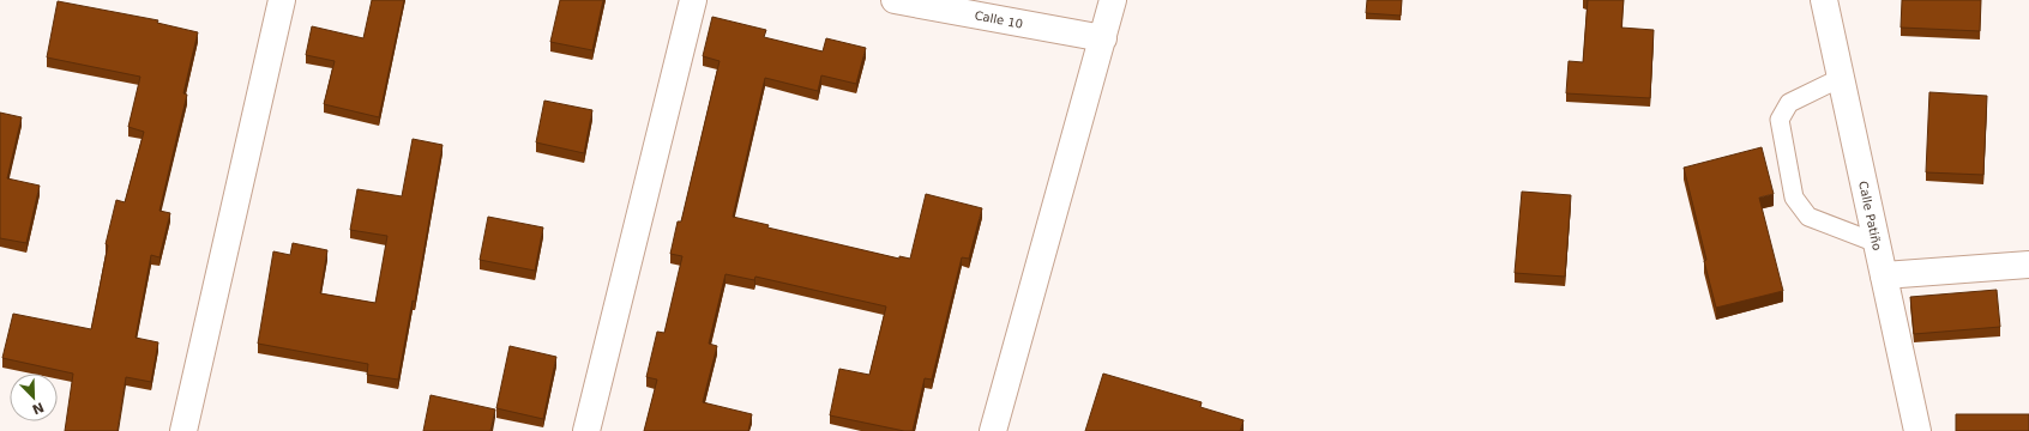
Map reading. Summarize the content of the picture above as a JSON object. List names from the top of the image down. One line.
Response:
{"streets":{"street":["Calle 10","Calle Patiño"]},"north":"bottom right"}
